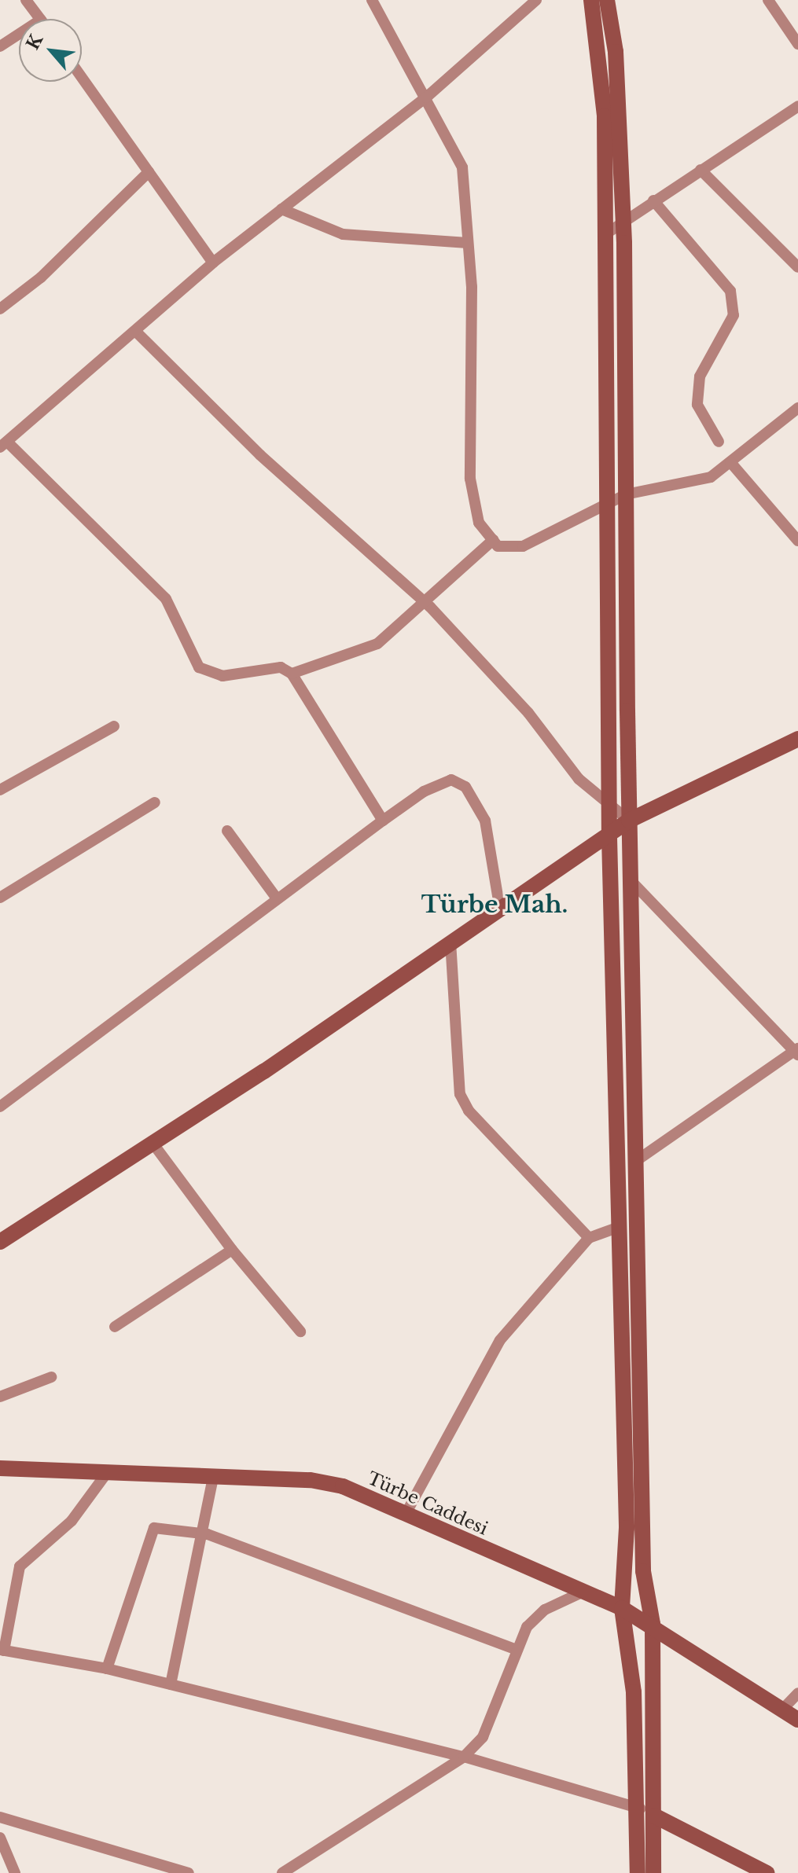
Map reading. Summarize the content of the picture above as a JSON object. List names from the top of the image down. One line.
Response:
{"streets":{"main road":["Türbe Caddesi"]},"districts":["Türbe Mah."],"north":"top left"}
